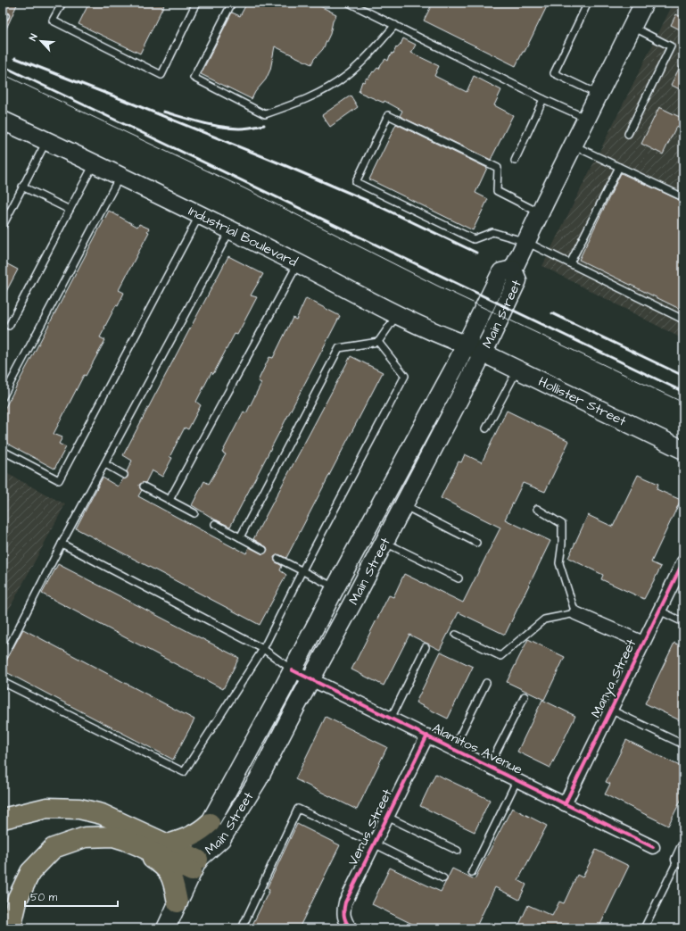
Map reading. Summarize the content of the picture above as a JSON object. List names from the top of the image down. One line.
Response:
{"streets":{"main road":["Industrial Boulevard","Main Street","Hollister Street"],"street":["Manya Street","Alamitos Avenue","Verus Street"]},"crossings":[["Industrial Boulevard","Main Street"],["Industrial Boulevard","Hollister Street"],["Main Street","Hollister Street"],["Main Street","Alamitos Avenue"],["Manya Street","Alamitos Avenue"],["Alamitos Avenue","Verus Street"]],"scale_bar":"50 m","north":"top left"}
